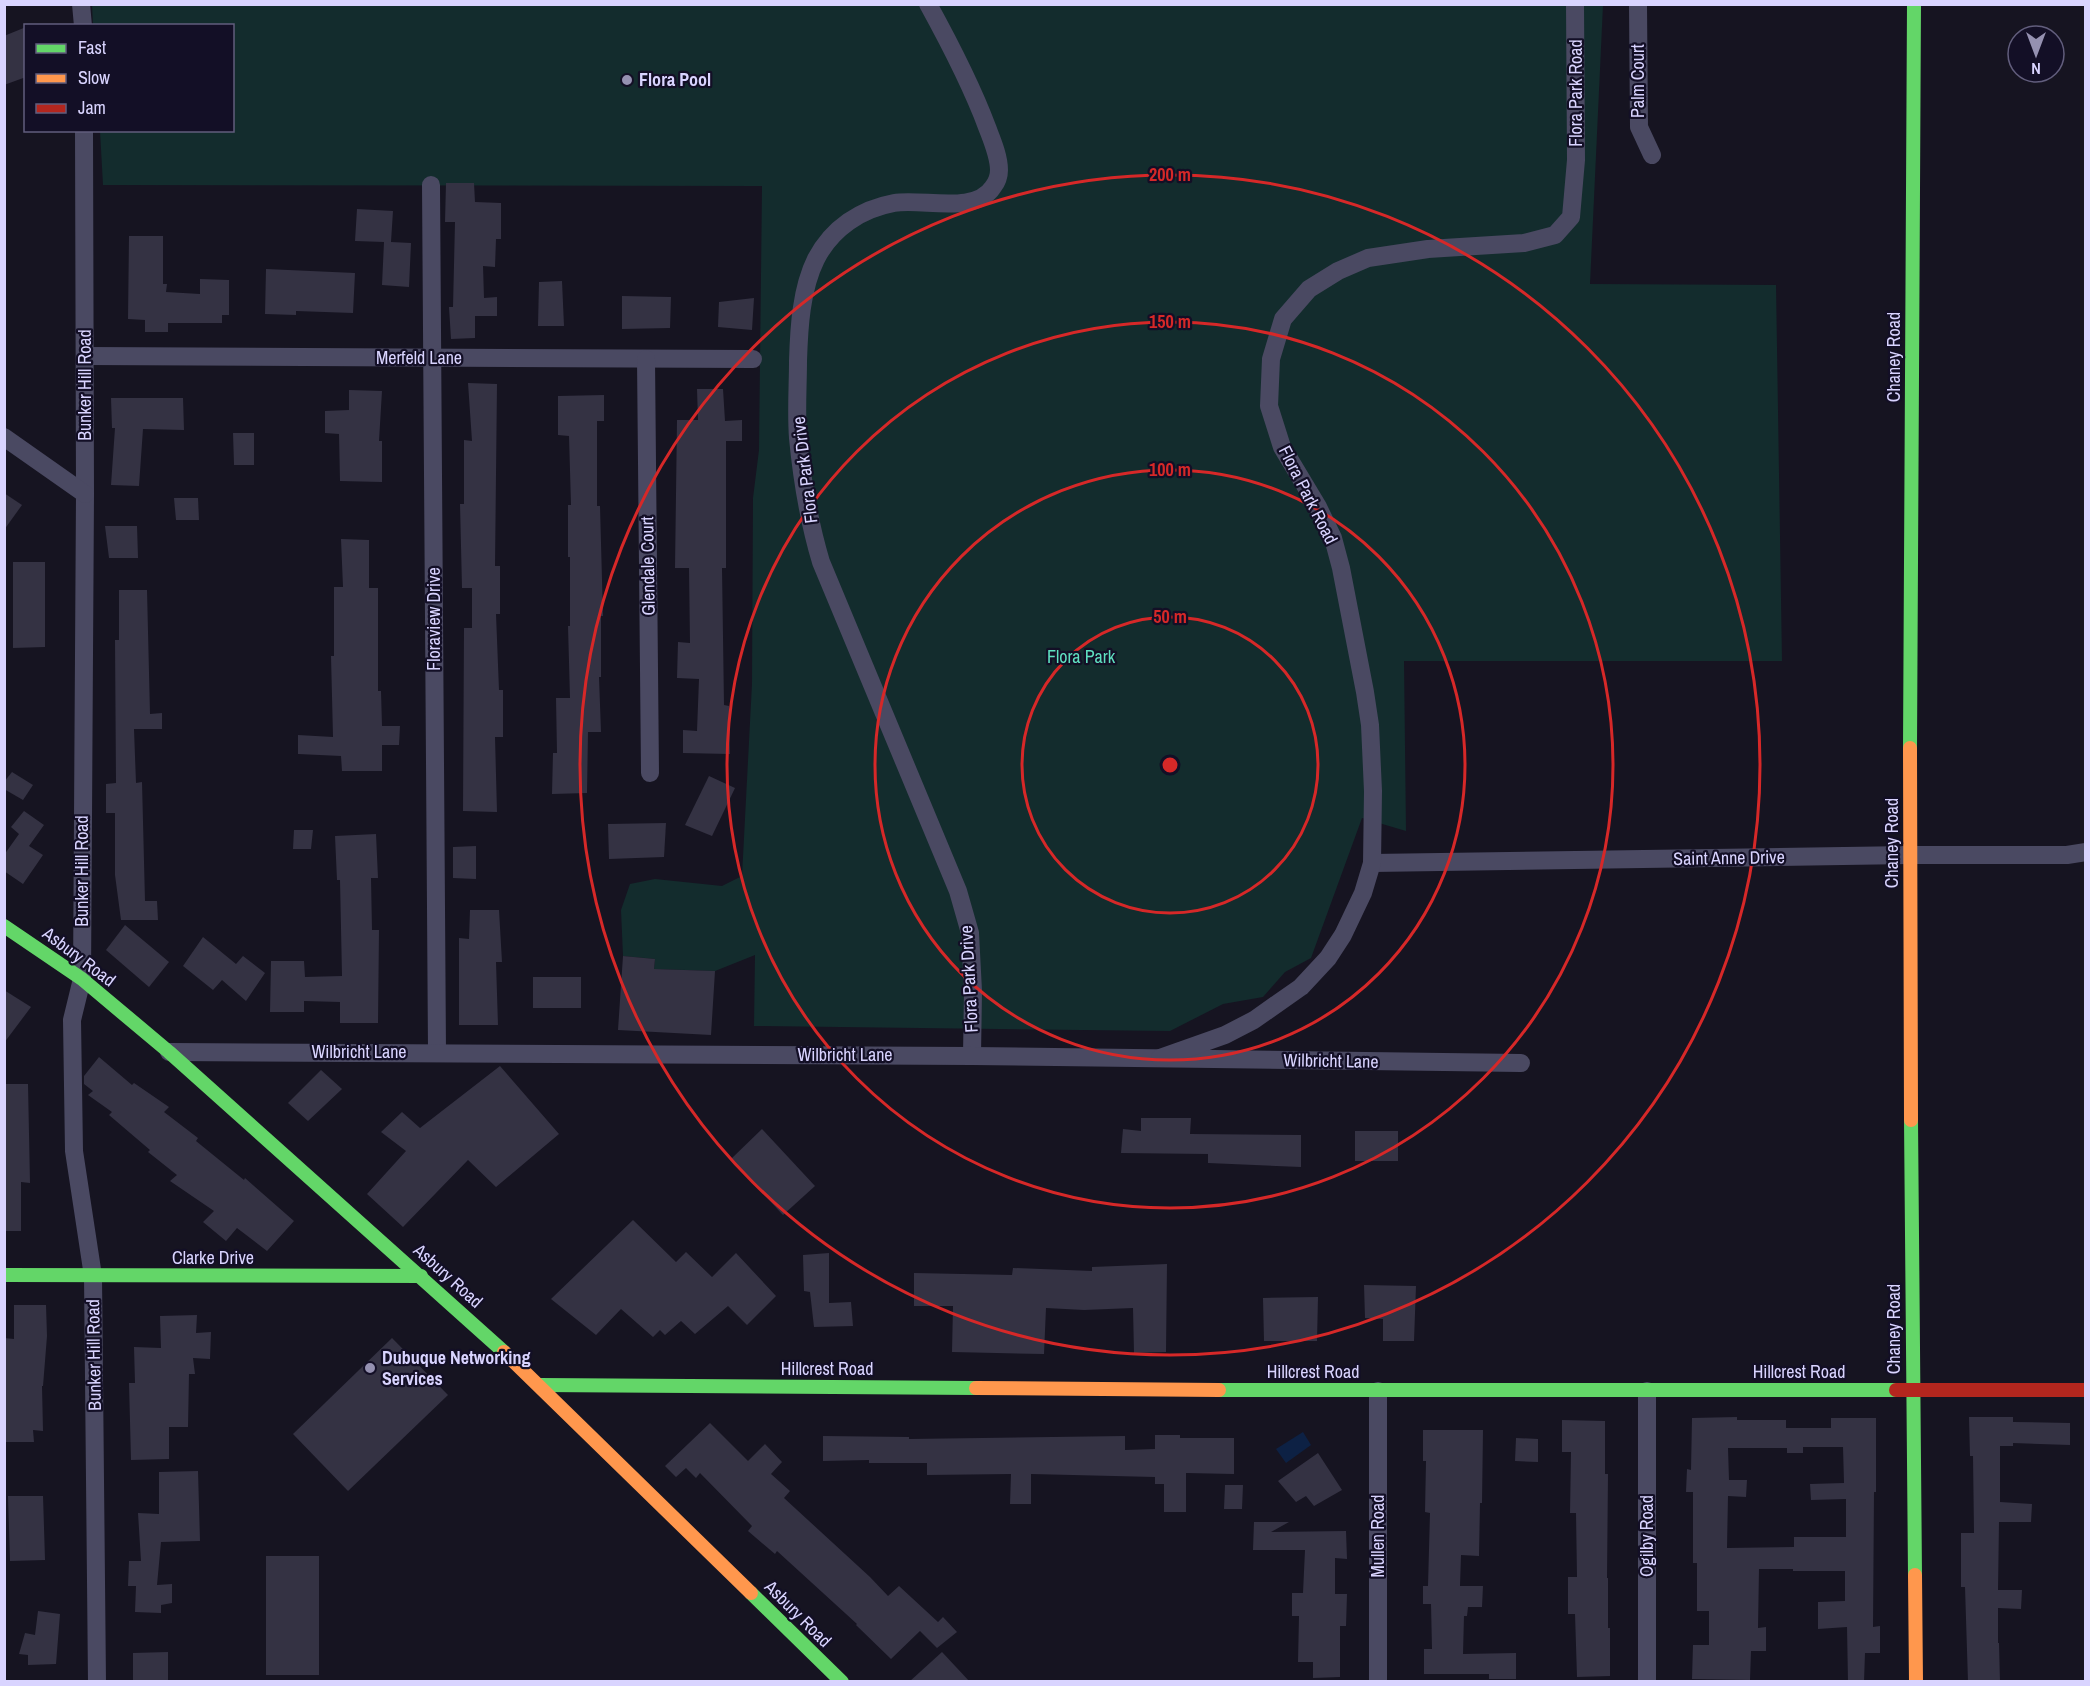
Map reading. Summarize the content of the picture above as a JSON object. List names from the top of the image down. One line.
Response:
{"streets":{"street":["Palm Court","Flora Park Road","Chaney Road","Merfeld Lane","Bunker Hill Road","Flora Park Drive","Glendale Court","Floraview Drive","Saint Anne Drive","Asbury Road","Wilbricht Lane","Clarke Drive","Hillcrest Road","Mullen Road","Ogilby Road"]},"crossings":[["Flora Park Road","Saint Anne Drive"],["Flora Park Road","Wilbricht Lane"],["Chaney Road","Saint Anne Drive"],["Chaney Road","Hillcrest Road"],["Merfeld Lane","Bunker Hill Road"],["Merfeld Lane","Glendale Court"],["Merfeld Lane","Floraview Drive"],["Bunker Hill Road","Asbury Road"],["Bunker Hill Road","Clarke Drive"],["Flora Park Drive","Wilbricht Lane"],["Floraview Drive","Wilbricht Lane"],["Asbury Road","Wilbricht Lane"],["Asbury Road","Clarke Drive"],["Asbury Road","Hillcrest Road"],["Hillcrest Road","Mullen Road"],["Hillcrest Road","Ogilby Road"]],"parks":["Flora Park"],"places":["Flora Pool","Dubuque Networking Services"],"legend":["Fast","Slow","Jam"],"north":"bottom","rings":["200 m","150 m","100 m","50 m"]}
